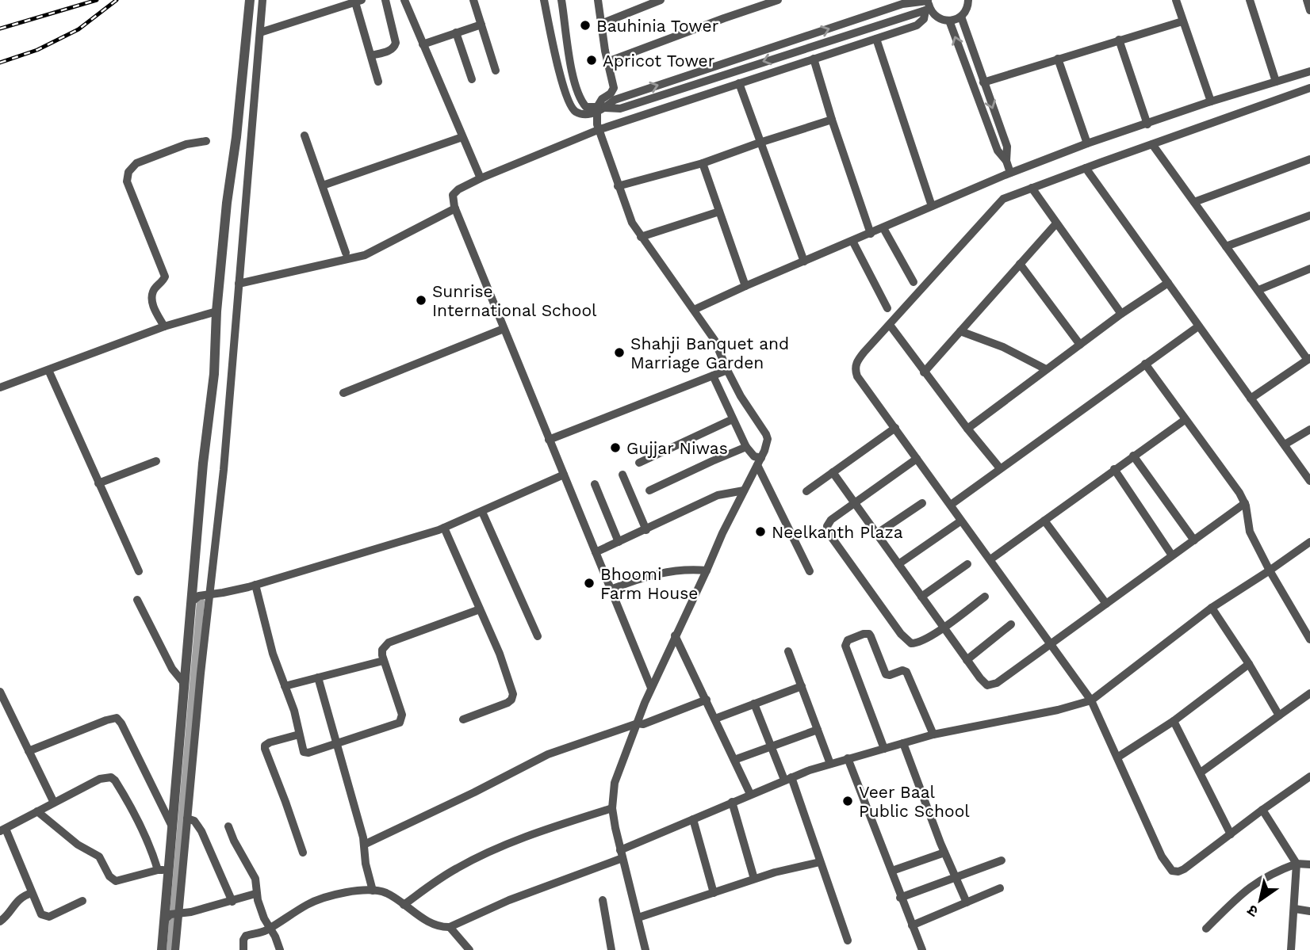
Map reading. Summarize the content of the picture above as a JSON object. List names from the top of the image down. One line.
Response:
{"places":["Bauhinia Tower","Apricot Tower","Sunrise International School","Shahji Banquet and Marriage Garden","Gujjar Niwas","Neelkanth Plaza","Bhoomi Farm House","Veer Baal Public School"],"north":"bottom left"}
